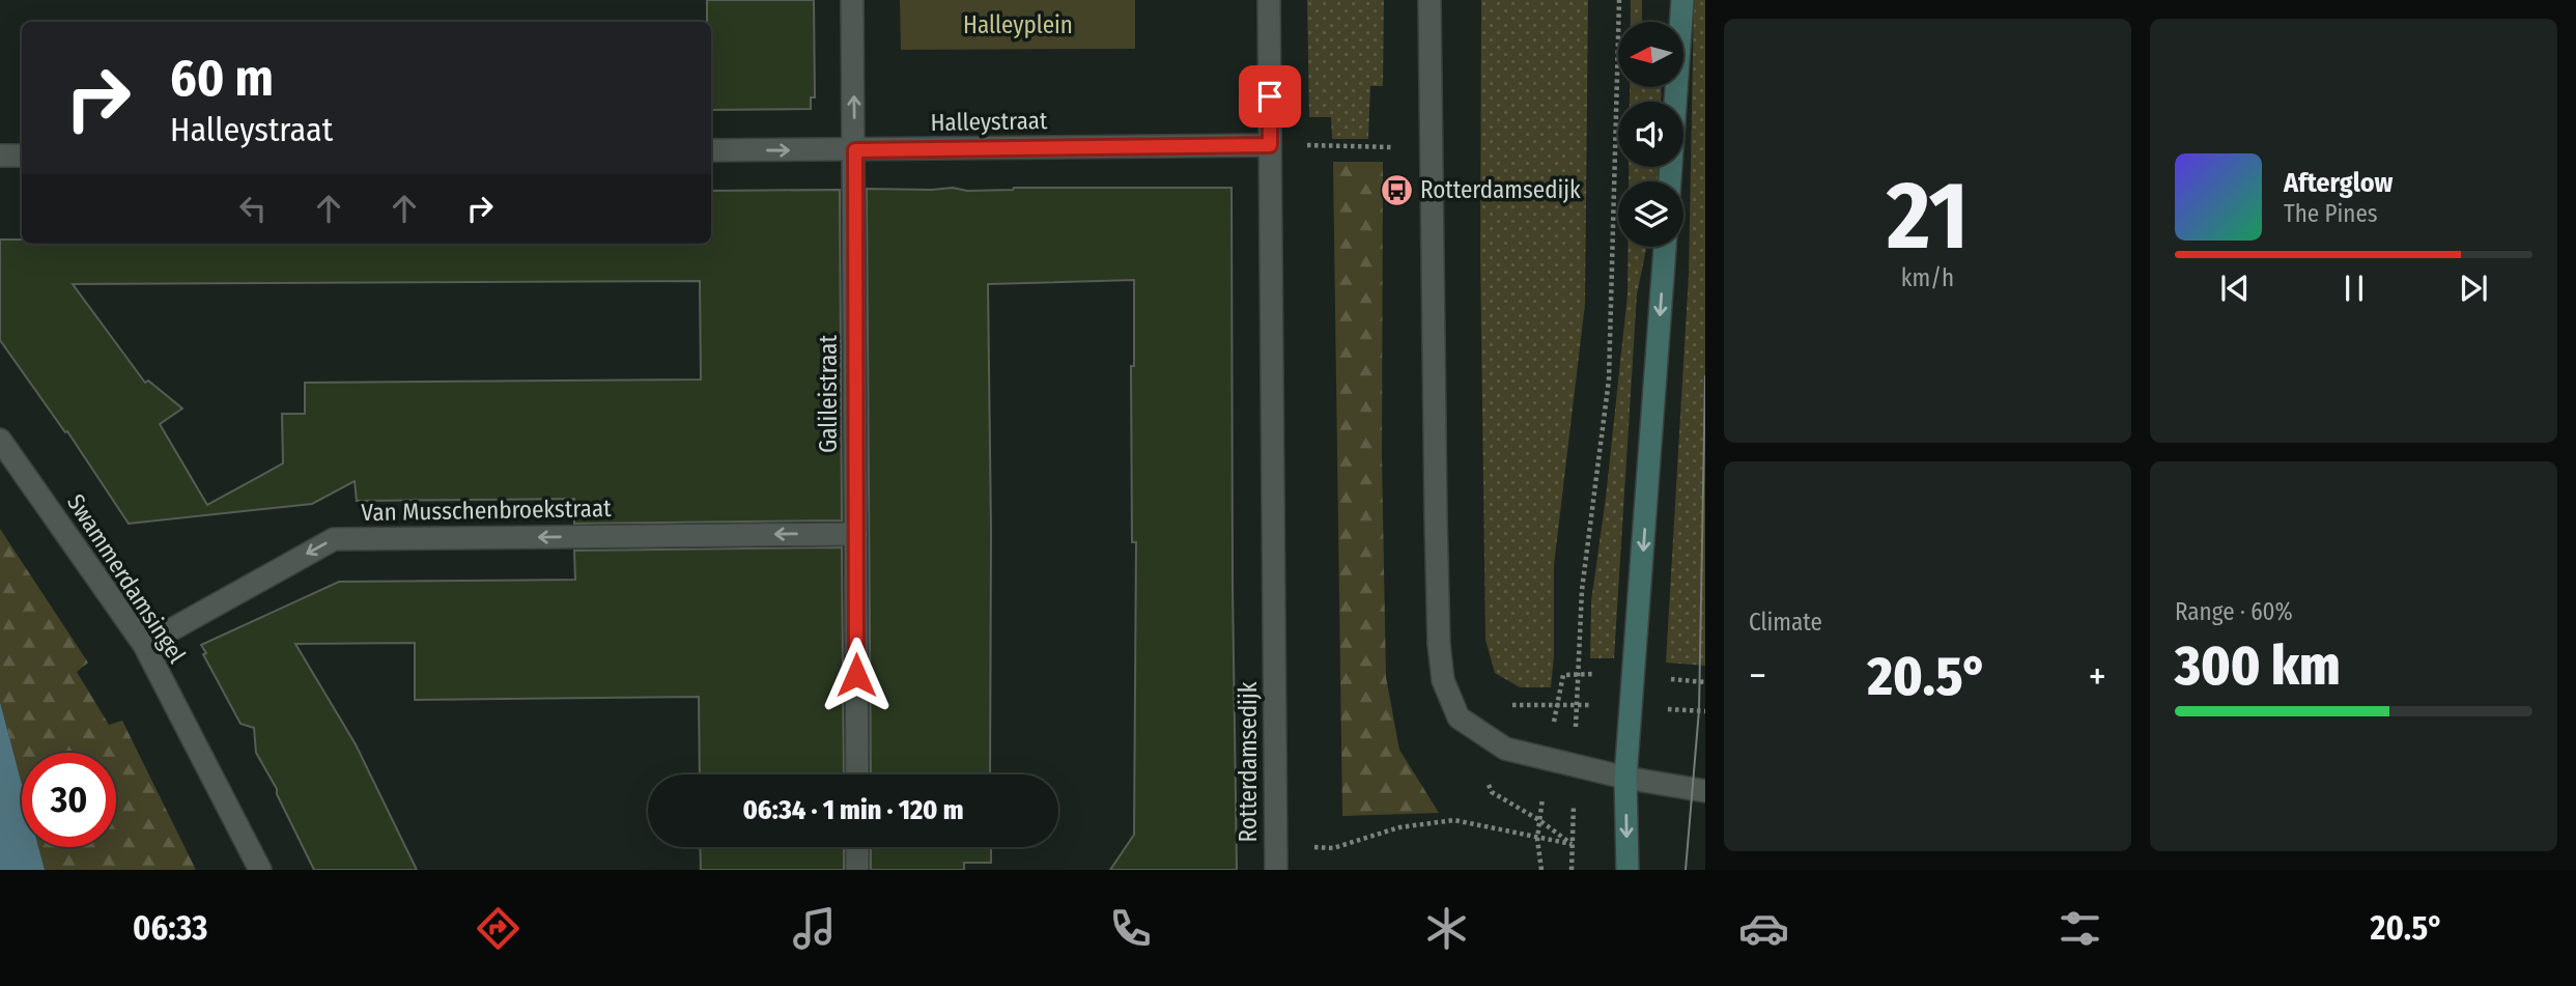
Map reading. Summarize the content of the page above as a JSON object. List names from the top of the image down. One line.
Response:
{"streets":{"street":["Halleystraat","Galileistraat","Van Musschenbroekstraat","Swammerdamsingel","Rotterdamsedijk"]},"crossings":[["Halleystraat","Galileistraat"],["Halleystraat","Rotterdamsedijk"],["Galileistraat","Van Musschenbroekstraat"],["Van Musschenbroekstraat","Swammerdamsingel"]],"one_way":["Van Musschenbroekstraat"],"parks":["Halleyplein"],"places":{"bus stop":["Rotterdamsedijk"]},"north":"left","page":{"tile":[["21","km/h"],"Climate",["Range · 60%","300 km"]],"turn":["60 m","Halleystraat"],"song":["Afterglow","The Pines"],"heat":["−","20.5°","+"],"limit":"30","trip":"06:34 · 1 min · 120 m","tabs":["06:33","20.5°"]}}
